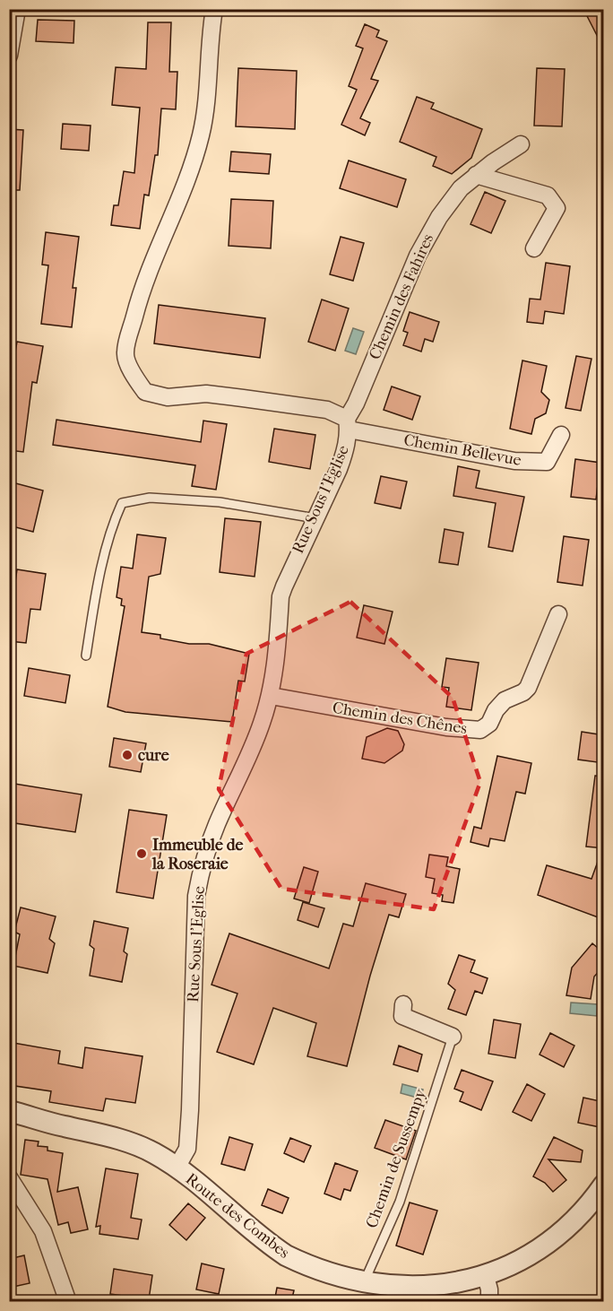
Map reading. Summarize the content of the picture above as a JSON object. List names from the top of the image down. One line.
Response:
{"streets":{"street":["Chemin des Fahires","Chemin Bellevue","Rue Sous l'Eglise","Chemin des Chênes","Route des Combes"],"lane":["Chemin de Sussempy"]},"crossings":[["Chemin des Fahires","Chemin Bellevue"],["Chemin des Fahires","Rue Sous l'Eglise"],["Chemin Bellevue","Rue Sous l'Eglise"],["Rue Sous l'Eglise","Chemin des Chênes"],["Rue Sous l'Eglise","Route des Combes"],["Chemin de Sussempy","Route des Combes"]],"places":["cure","Immeuble de la Roseraie"]}
